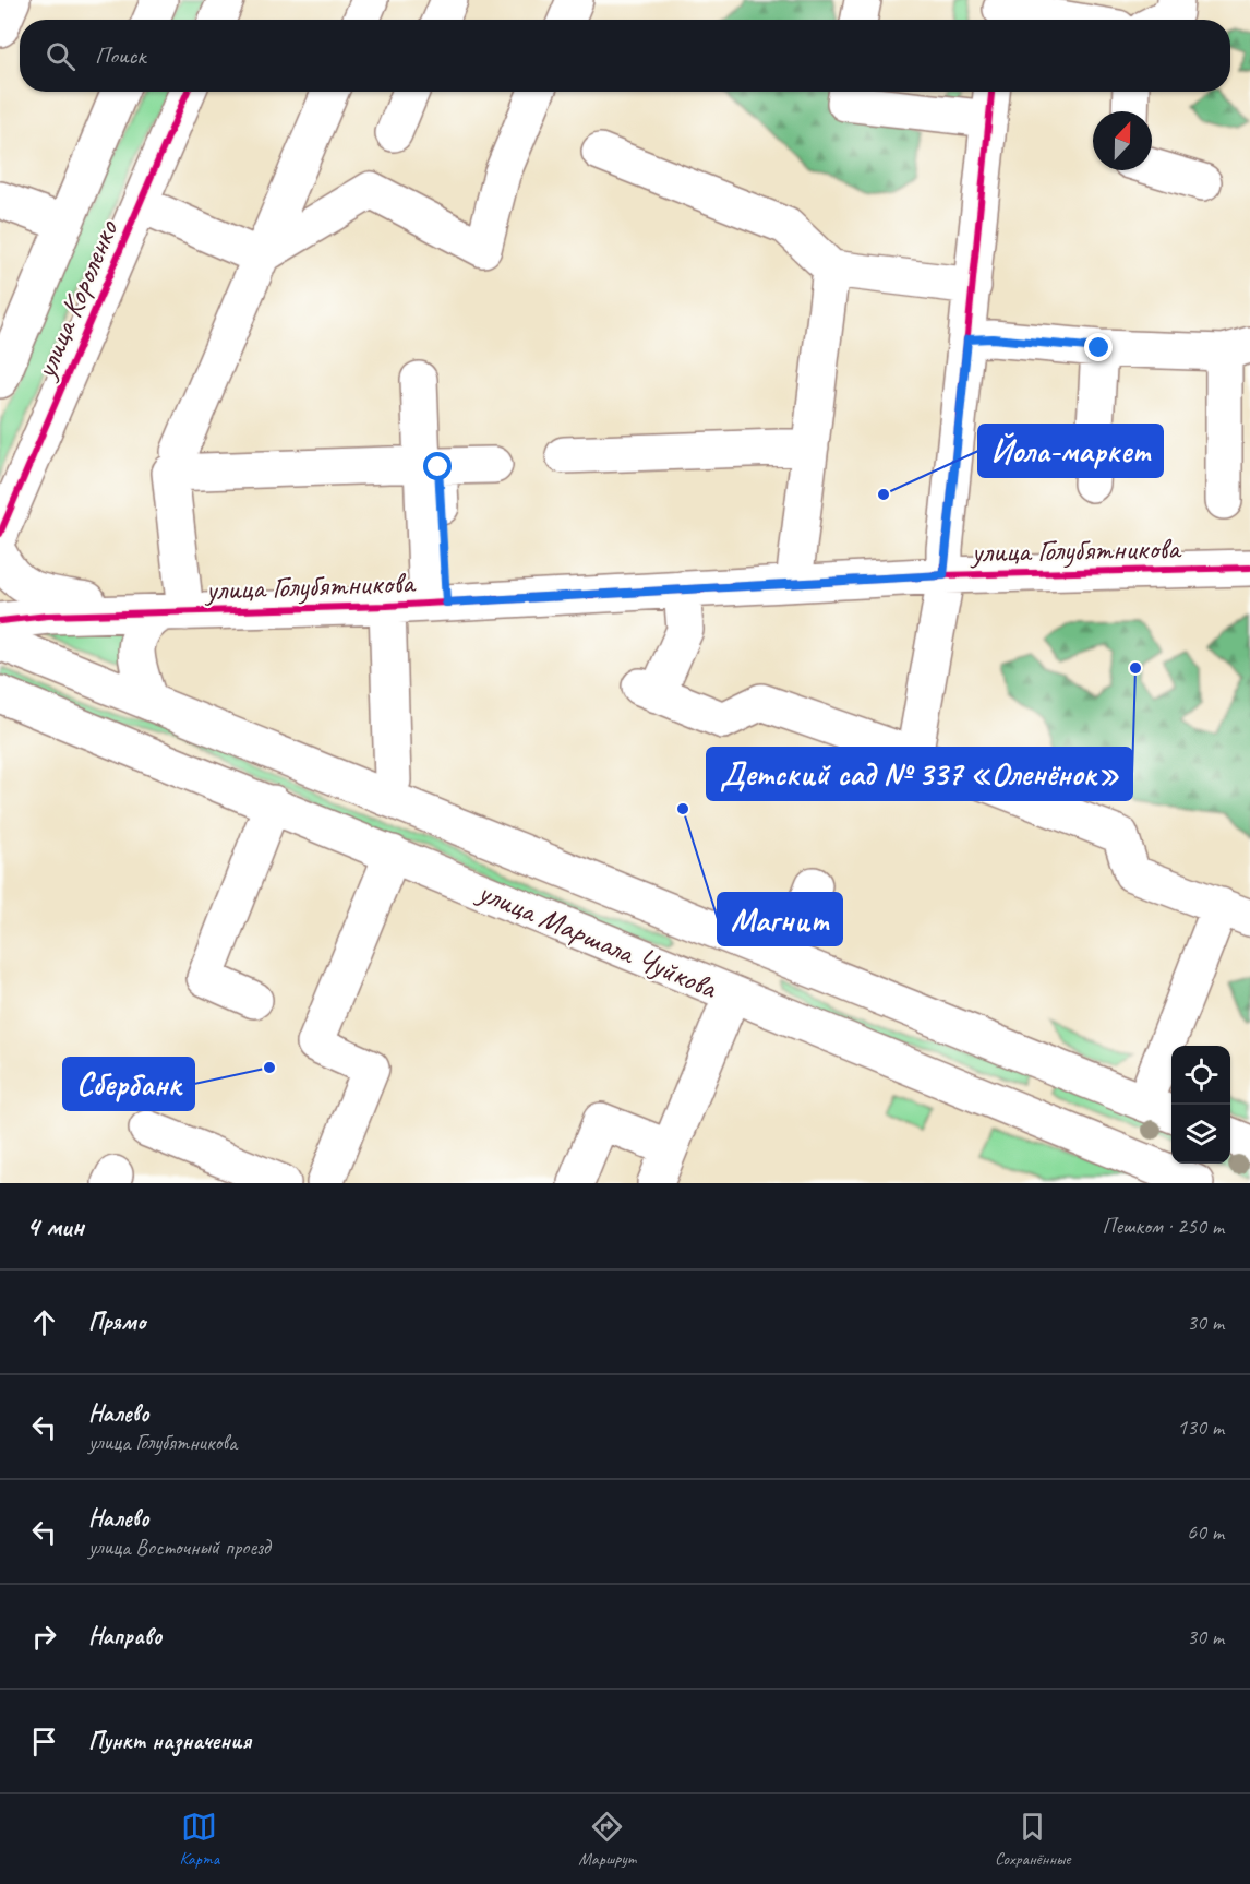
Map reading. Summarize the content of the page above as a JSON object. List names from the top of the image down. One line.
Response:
{"streets":{"street":["улица Короленко","улица Голубятникова","улица Маршала Чуйкова"]},"places":["Йола-маркет","Детский сад № 337 «Оленёнок»","Магнит","Сбербанк"],"north":"top","page":{"search":"Поиск","heading":["4 мин","Пешком · 250 m"],"list":[["Прямо","30 m"],["Налево","улица Голубятникова","130 m"],["Налево","улица Восточный проезд","60 m"],["Направо","30 m"],"Пункт назначения"],"nav":["Карта","Маршрут","Сохранённые"]}}
